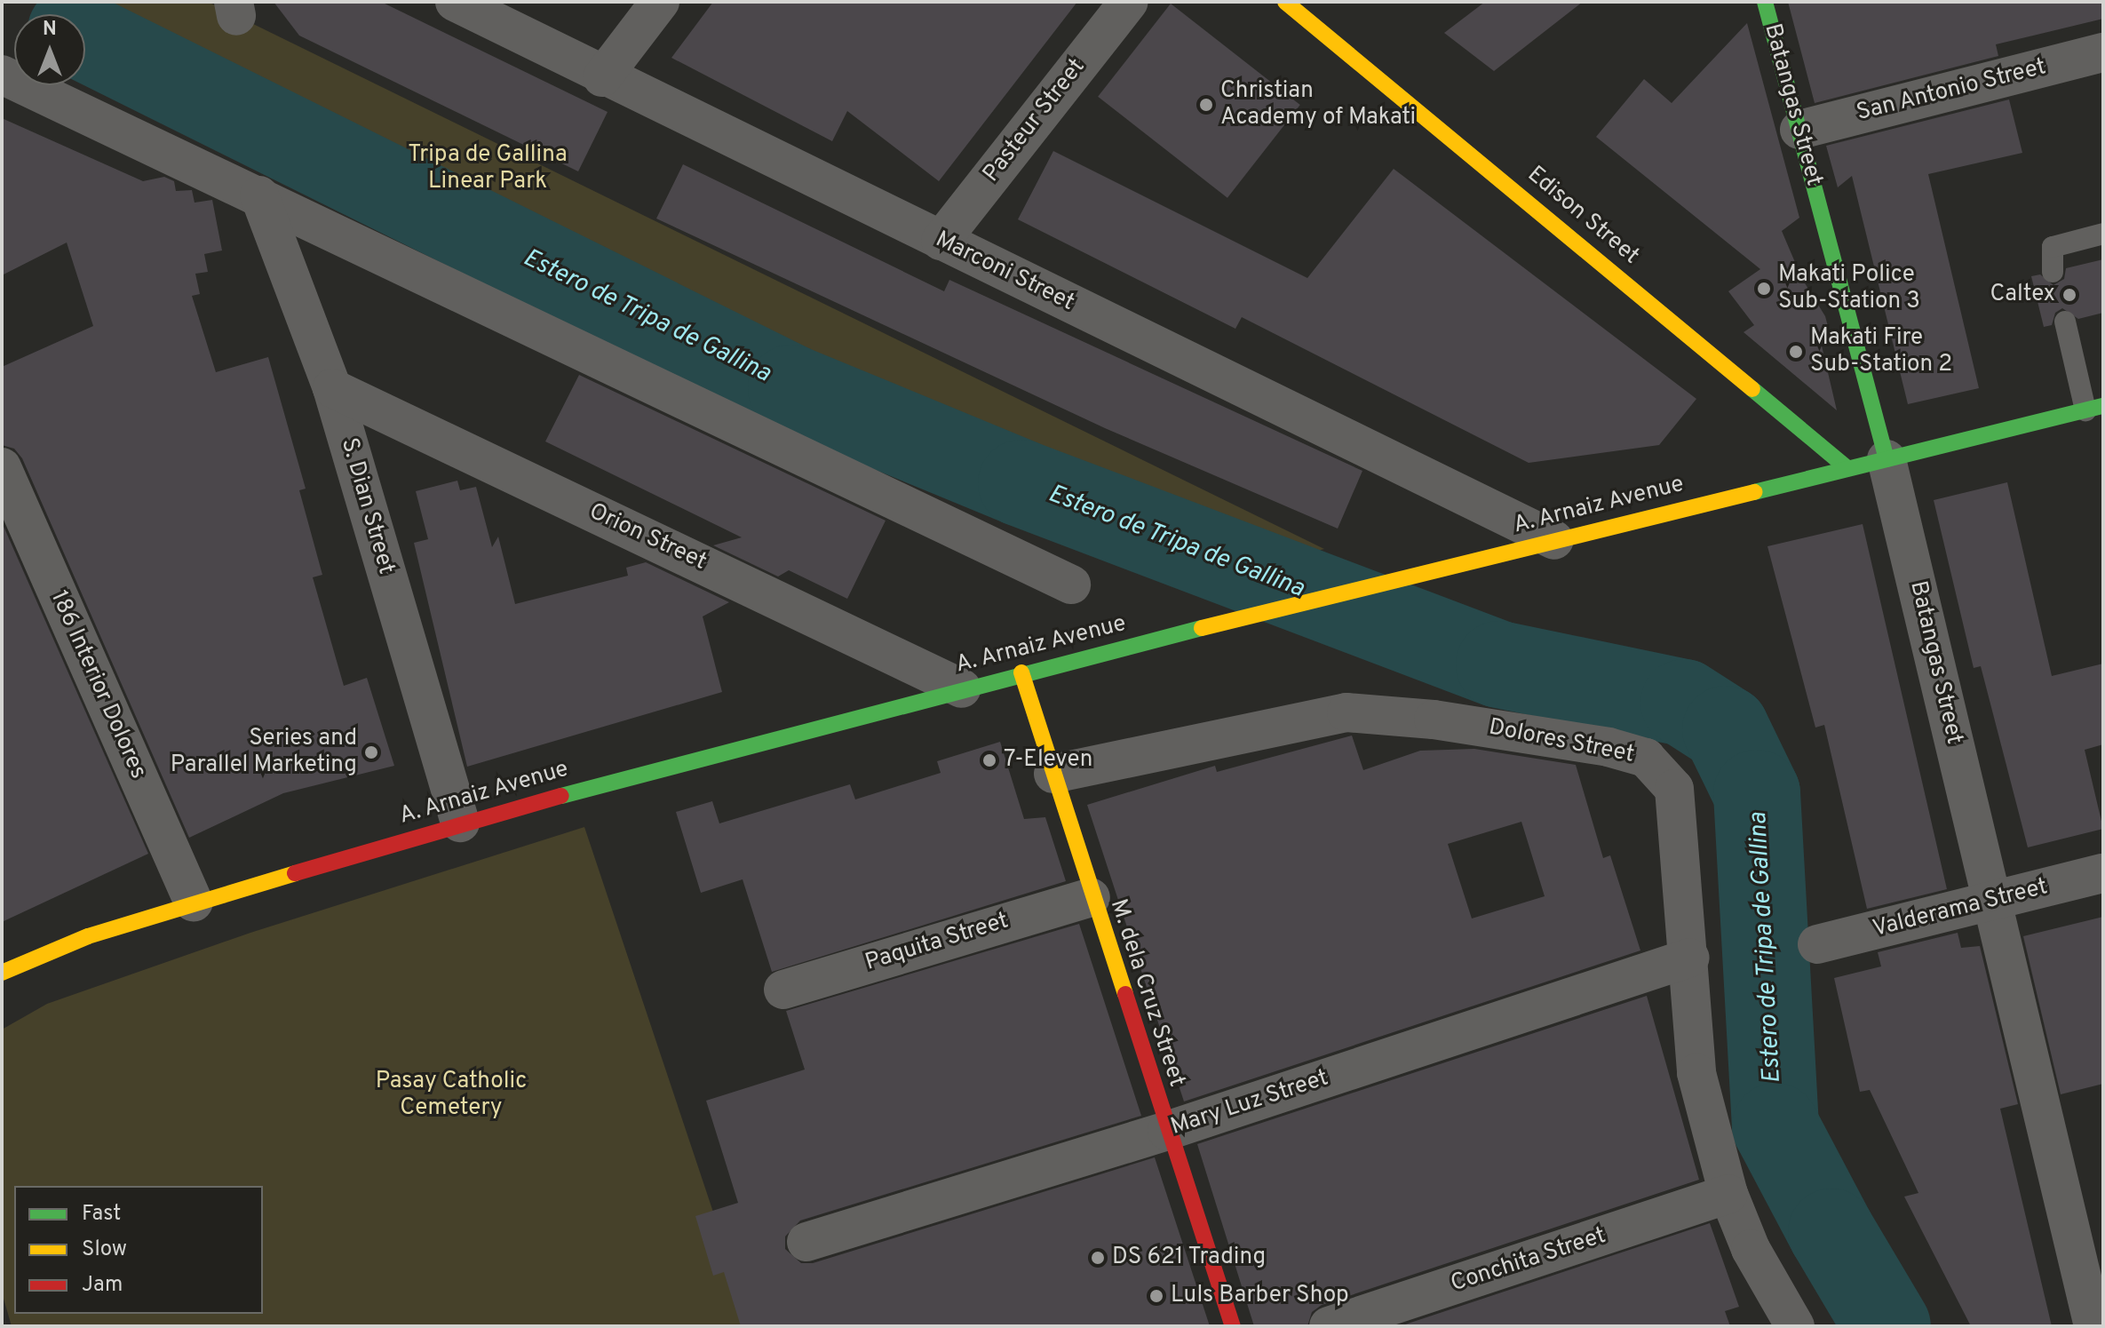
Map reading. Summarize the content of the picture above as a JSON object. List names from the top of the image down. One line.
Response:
{"streets":{"main road":["Batangas Street","Edison Street","A. Arnaiz Avenue","M. dela Cruz Street"],"street":["San Antonio Street","Pasteur Street","Marconi Street","S. Dian Street","Orion Street","186 Interior Dolores","Dolores Street","Valderama Street","Paquita Street","Mary Luz Street","Conchita Street"]},"crossings":[["San Antonio Street","Batangas Street"],["Batangas Street","A. Arnaiz Avenue"],["Batangas Street","Valderama Street"],["Pasteur Street","Marconi Street"],["Edison Street","A. Arnaiz Avenue"],["Marconi Street","A. Arnaiz Avenue"],["A. Arnaiz Avenue","S. Dian Street"],["A. Arnaiz Avenue","Orion Street"],["A. Arnaiz Avenue","186 Interior Dolores"],["A. Arnaiz Avenue","M. dela Cruz Street"],["S. Dian Street","Orion Street"],["Dolores Street","M. dela Cruz Street"],["Dolores Street","Mary Luz Street"],["Dolores Street","Conchita Street"],["Paquita Street","M. dela Cruz Street"],["M. dela Cruz Street","Mary Luz Street"]],"water":["Estero de Tripa de Gallina"],"parks":["Tripa de Gallina Linear Park","Pasay Catholic Cemetery"],"places":["Christian Academy of Makati","Makati Police Sub-Station 3","Caltex","Makati Fire Sub-Station 2","Series and Parallel Marketing","7-Eleven","DS 621 Trading","LuIs Barber Shop"],"legend":["Fast","Slow","Jam"],"north":"top"}
